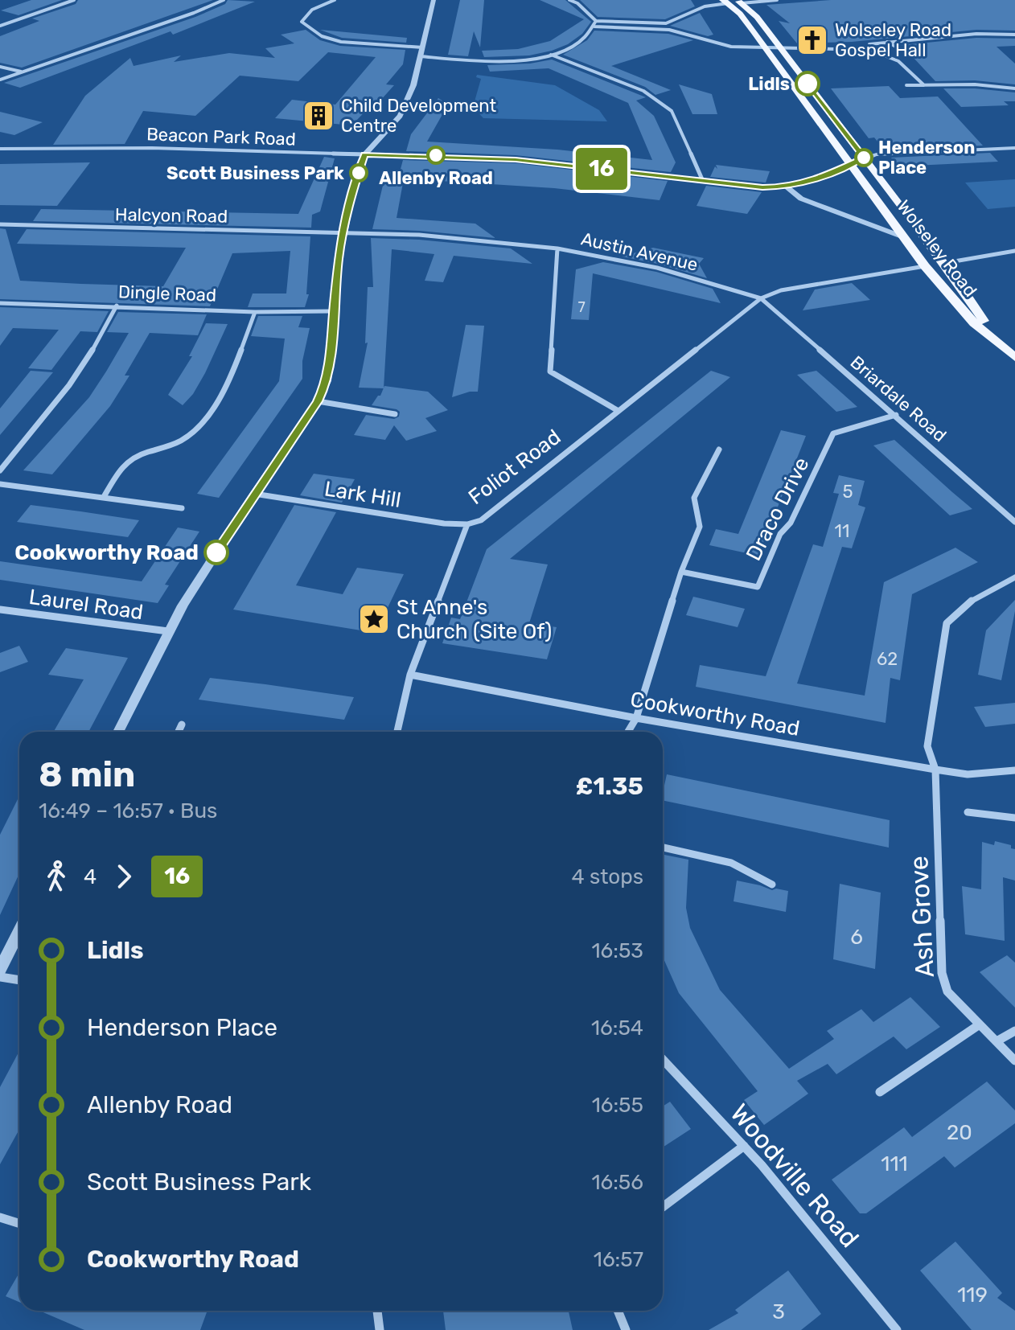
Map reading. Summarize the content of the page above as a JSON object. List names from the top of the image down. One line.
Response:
{"streets":{"main road":["Wolseley Road"],"street":["Beacon Park Road","Halcyon Road","Austin Avenue","Dingle Road","Briardale Road","Foliot Road","Lark Hill","Draco Drive","Laurel Road","Cookworthy Road","Ash Grove","Woodville Road"]},"crossings":[["Beacon Park Road","Wolseley Road"],["Halcyon Road","Austin Avenue"],["Austin Avenue","Briardale Road"],["Austin Avenue","Foliot Road"],["Briardale Road","Foliot Road"],["Briardale Road","Draco Drive"],["Foliot Road","Lark Hill"],["Foliot Road","Cookworthy Road"],["Cookworthy Road","Ash Grove"]],"places":{"church":["Wolseley Road Gospel Hall"],"other":["Lidls","Allenby Road","Henderson Place","Scott Business Park","Cookworthy Road"],"building":["Child Development Centre"],"place":["St Anne's Church (Site Of)"]},"lines":["bus line 16"],"house_numbers":["7","5","11","62","6","20","111","119","3"],"page":{"on_map":"16","heading":["8 min","16:49 – 16:57 · Bus","£1.35"],"legs":["4","16","4 stops"],"list":[{"name":"Lidls","value":"16:53"},{"name":"Henderson Place","value":"16:54"},{"name":"Allenby Road","value":"16:55"},{"name":"Scott Business Park","value":"16:56"},{"name":"Cookworthy Road","value":"16:57"}]}}
